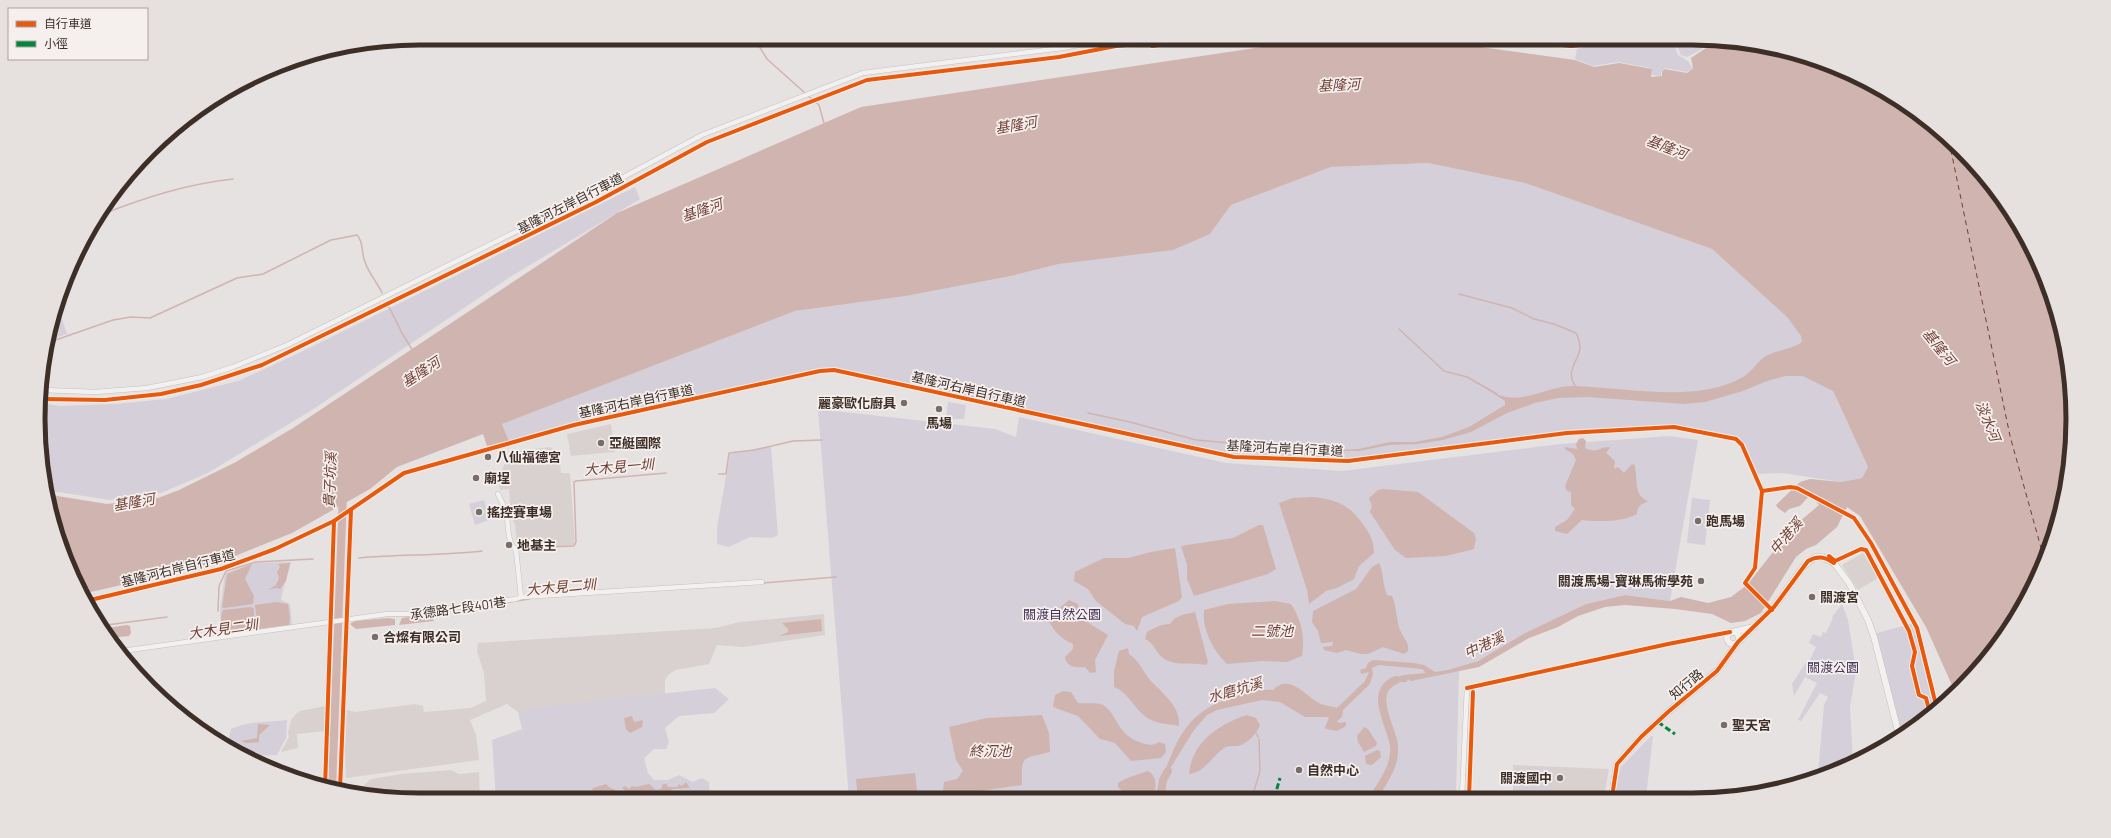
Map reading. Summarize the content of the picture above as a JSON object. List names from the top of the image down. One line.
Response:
{"streets":{"street":["承德路七段401巷","知行路"],"cycle path":["基隆河左岸自行車道","基隆河右岸自行車道"]},"water":["基隆河","淡水河","大木見一圳","貴子坑溪","中港溪","大木見二圳","二號池","水磨坑溪","終沉池"],"parks":["關渡自然公園","關渡公園"],"places":["麗豪歐化廚具","馬場","亞艇國際","八仙福德宮","廟埕","搖控賽車場","跑馬場","地基主","關渡馬場-寶琳馬術學苑","關渡宮","合燦有限公司","聖天宮","自然中心","關渡國中"],"legend":["自行車道","小徑"]}
